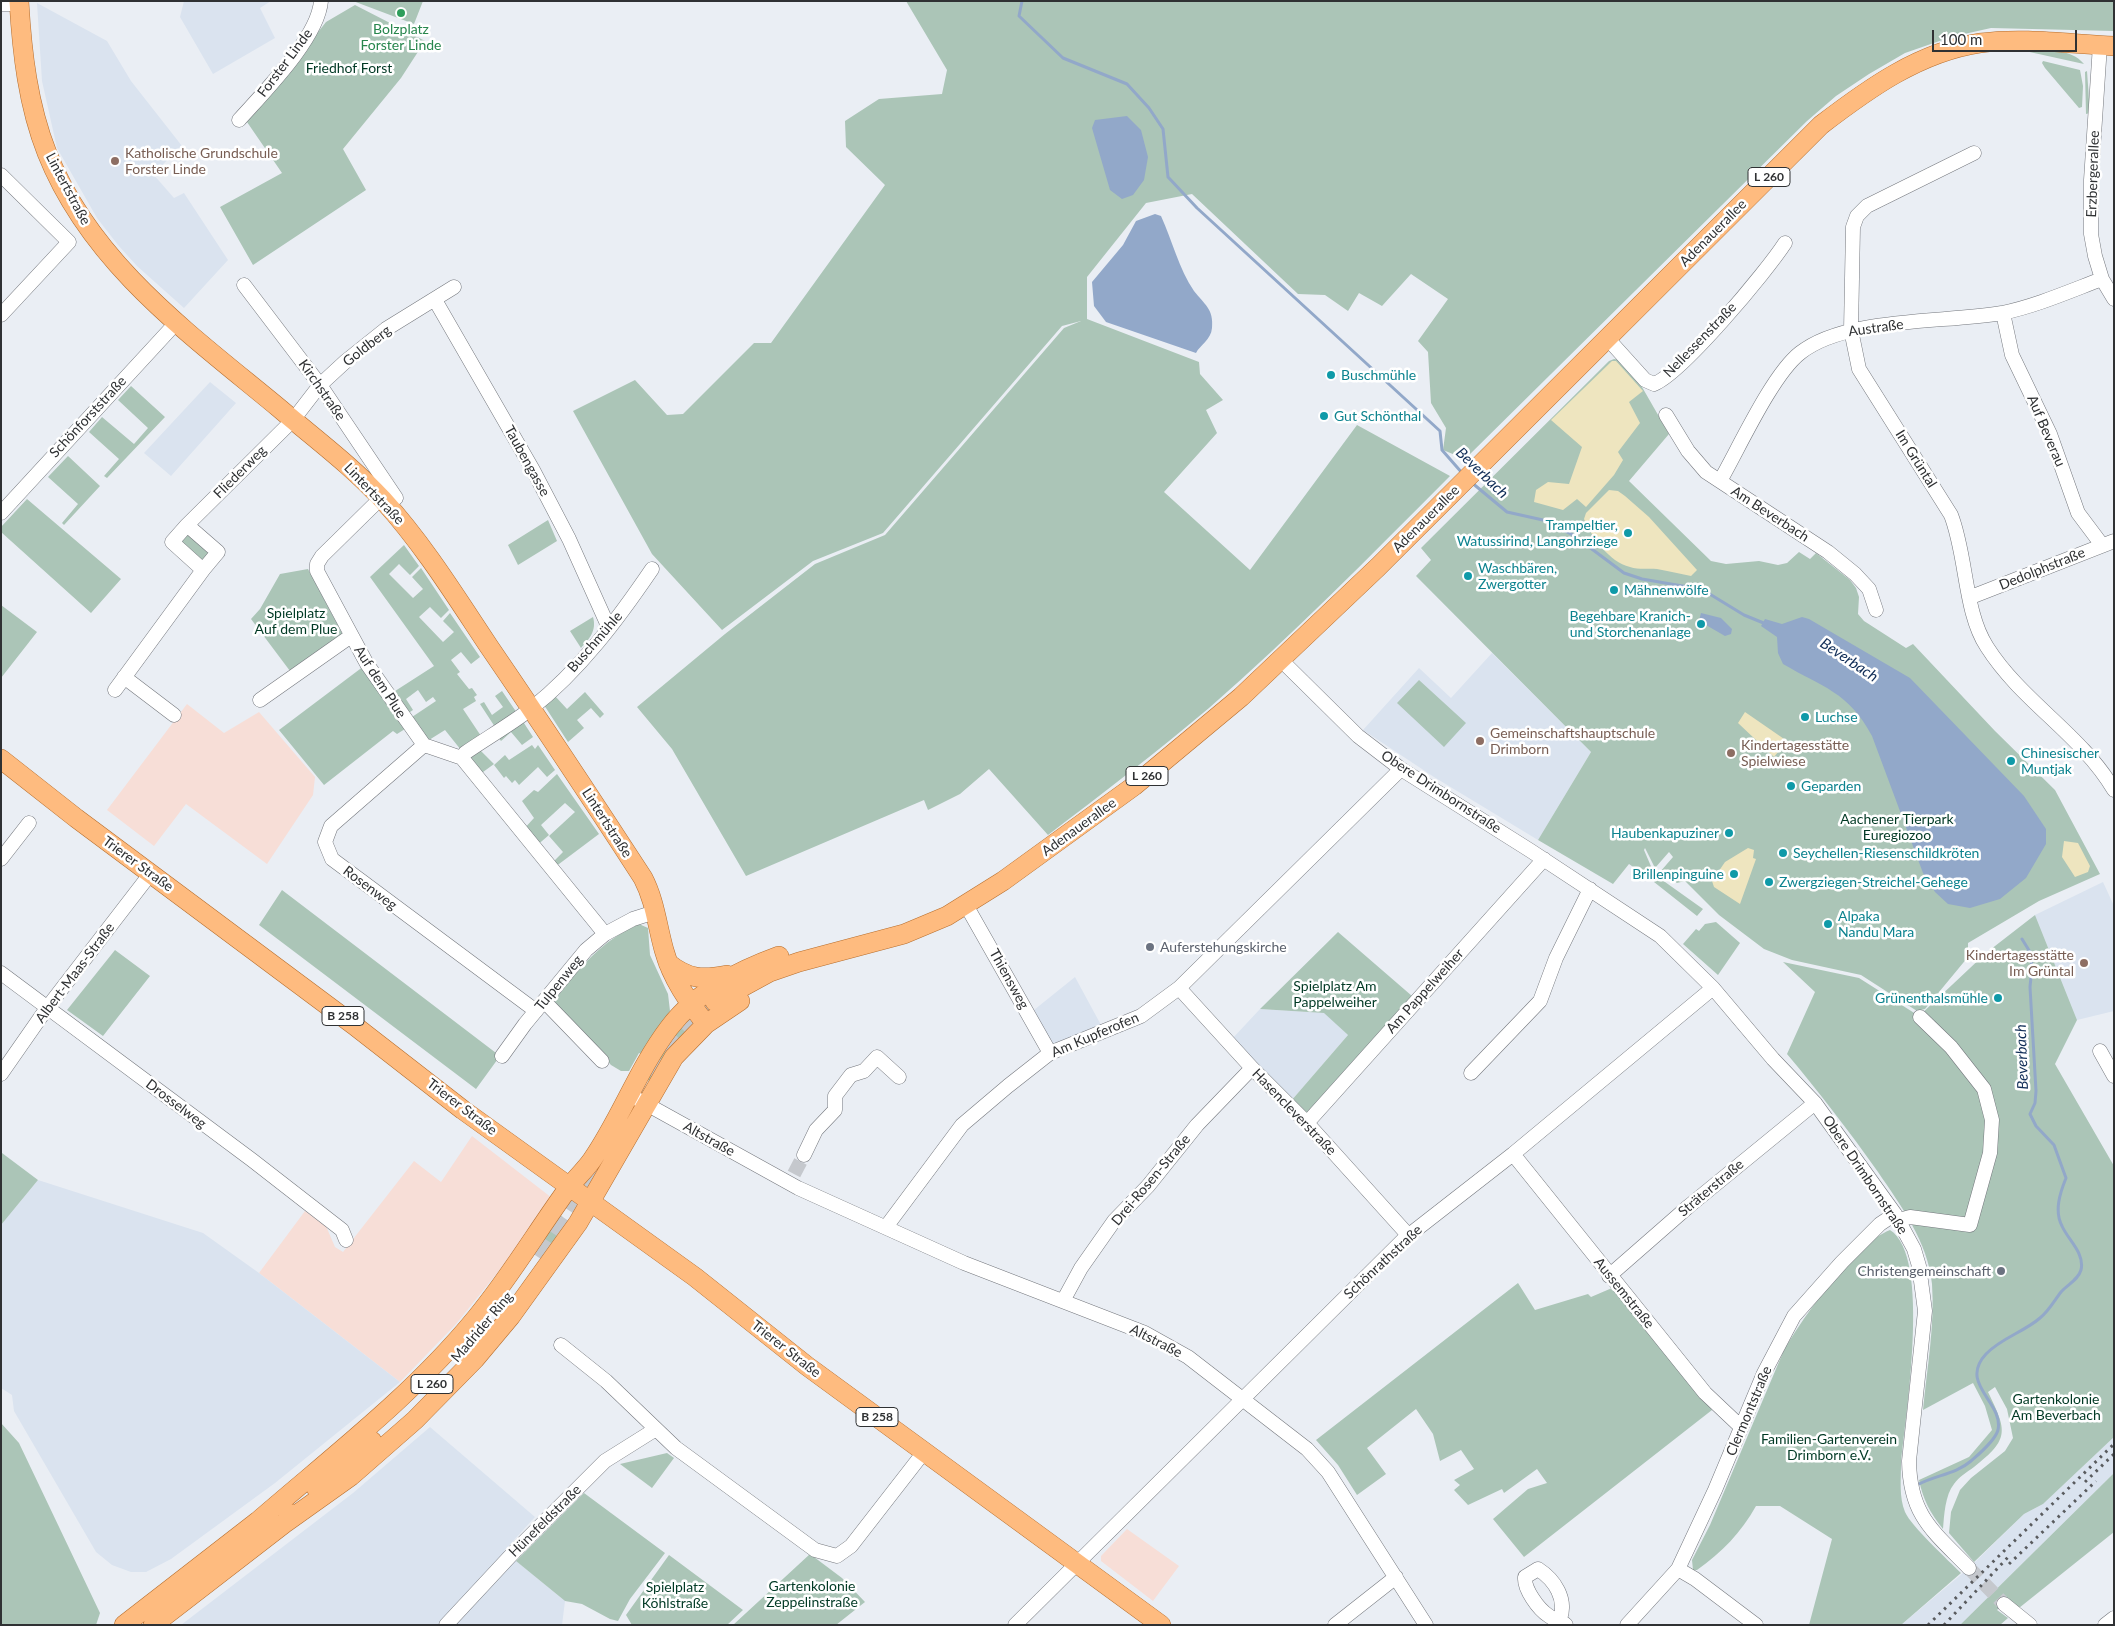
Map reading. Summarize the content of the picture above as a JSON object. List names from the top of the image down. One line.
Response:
{"streets":{"main road":["L 260","Lintertstraße","Adenauerallee","Trierer Straße","B 258","Madrider Ring"],"street":["Forster Linde","Erzbergerallee","Austraße","Nellessenstraße","Goldberg","Kirchstraße","Schönforststraße","Auf Beverau","Im Grüntal","Taubengasse","Fliederweg","Am Beverbach","Dedolphstraße","Buschmühle","Auf dem Plue","Obere Drimbornstraße","Rosenweg","Albert-Maas-Straße","Thiensweg","Tulpenweg","Am Pappelweiher","Am Kupferofen","Drosselweg","Hasencleverstraße","Altstraße","Drei-Rosen-Straße","Sträterstraße","Schönrathstraße","Aussemstraße","Clermontstraße","Hünefeldstraße"]},"crossings":[["Erzbergerallee","Adenauerallee"],["Erzbergerallee","Austraße"],["Lintertstraße","Goldberg"],["Lintertstraße","Kirchstraße"],["Lintertstraße","Schönforststraße"],["Lintertstraße","Fliederweg"],["Lintertstraße","Buschmühle"],["Lintertstraße","Auf dem Plue"],["Lintertstraße","Tulpenweg"],["Adenauerallee","Nellessenstraße"],["Adenauerallee","Obere Drimbornstraße"],["Adenauerallee","Thiensweg"],["Austraße","Auf Beverau"],["Austraße","Im Grüntal"],["Austraße","Am Beverbach"],["Goldberg","Kirchstraße"],["Goldberg","Taubengasse"],["Goldberg","Fliederweg"],["Kirchstraße","Auf dem Plue"],["Auf Beverau","Dedolphstraße"],["Im Grüntal","Dedolphstraße"],["Taubengasse","Buschmühle"],["Auf dem Plue","Rosenweg"],["Obere Drimbornstraße","Am Pappelweiher"],["Obere Drimbornstraße","Am Kupferofen"],["Obere Drimbornstraße","Sträterstraße"],["Obere Drimbornstraße","Schönrathstraße"],["Obere Drimbornstraße","Clermontstraße"],["Trierer Straße","Albert-Maas-Straße"],["Trierer Straße","Schönrathstraße"],["Rosenweg","Tulpenweg"],["Albert-Maas-Straße","Drosselweg"],["Thiensweg","Am Kupferofen"],["Am Pappelweiher","Hasencleverstraße"],["Am Kupferofen","Hasencleverstraße"],["Am Kupferofen","Altstraße"],["Hasencleverstraße","Drei-Rosen-Straße"],["Hasencleverstraße","Schönrathstraße"],["Altstraße","Drei-Rosen-Straße"],["Altstraße","Schönrathstraße"],["Sträterstraße","Aussemstraße"],["Schönrathstraße","Aussemstraße"],["Aussemstraße","Clermontstraße"]],"water":["Beverbach"],"parks":["Friedhof Forst","Spielplatz Auf dem Plue","Aachener Tierpark Euregiozoo","Spielplatz Am Pappelweiher","Gartenkolonie Am Beverbach","Familien-Gartenverein Drimborn e.V.","Gartenkolonie Zeppelinstraße","Spielplatz Köhlstraße"],"places":["Bolzplatz Forster Linde","Katholische Grundschule Forster Linde","Buschmühle","Gut Schönthal","Trampeltier, Watussirind, Langohrziege","Waschbären, Zwergotter","Mähnenwölfe","Begehbare Kranich- und Storchenanlage","Luchse","Gemeinschaftshauptschule Drimborn","Kindertagesstätte Spielwiese","Chinesischer Muntjak","Geparden","Haubenkapuziner","Seychellen-Riesenschildkröten","Brillenpinguine","Zwergziegen-Streichel-Gehege","Alpaka Nandu Mara","Auferstehungskirche","Kindertagesstätte Im Grüntal","Grünenthalsmühle","Christengemeinschaft"],"scale_bar":"100 m"}
